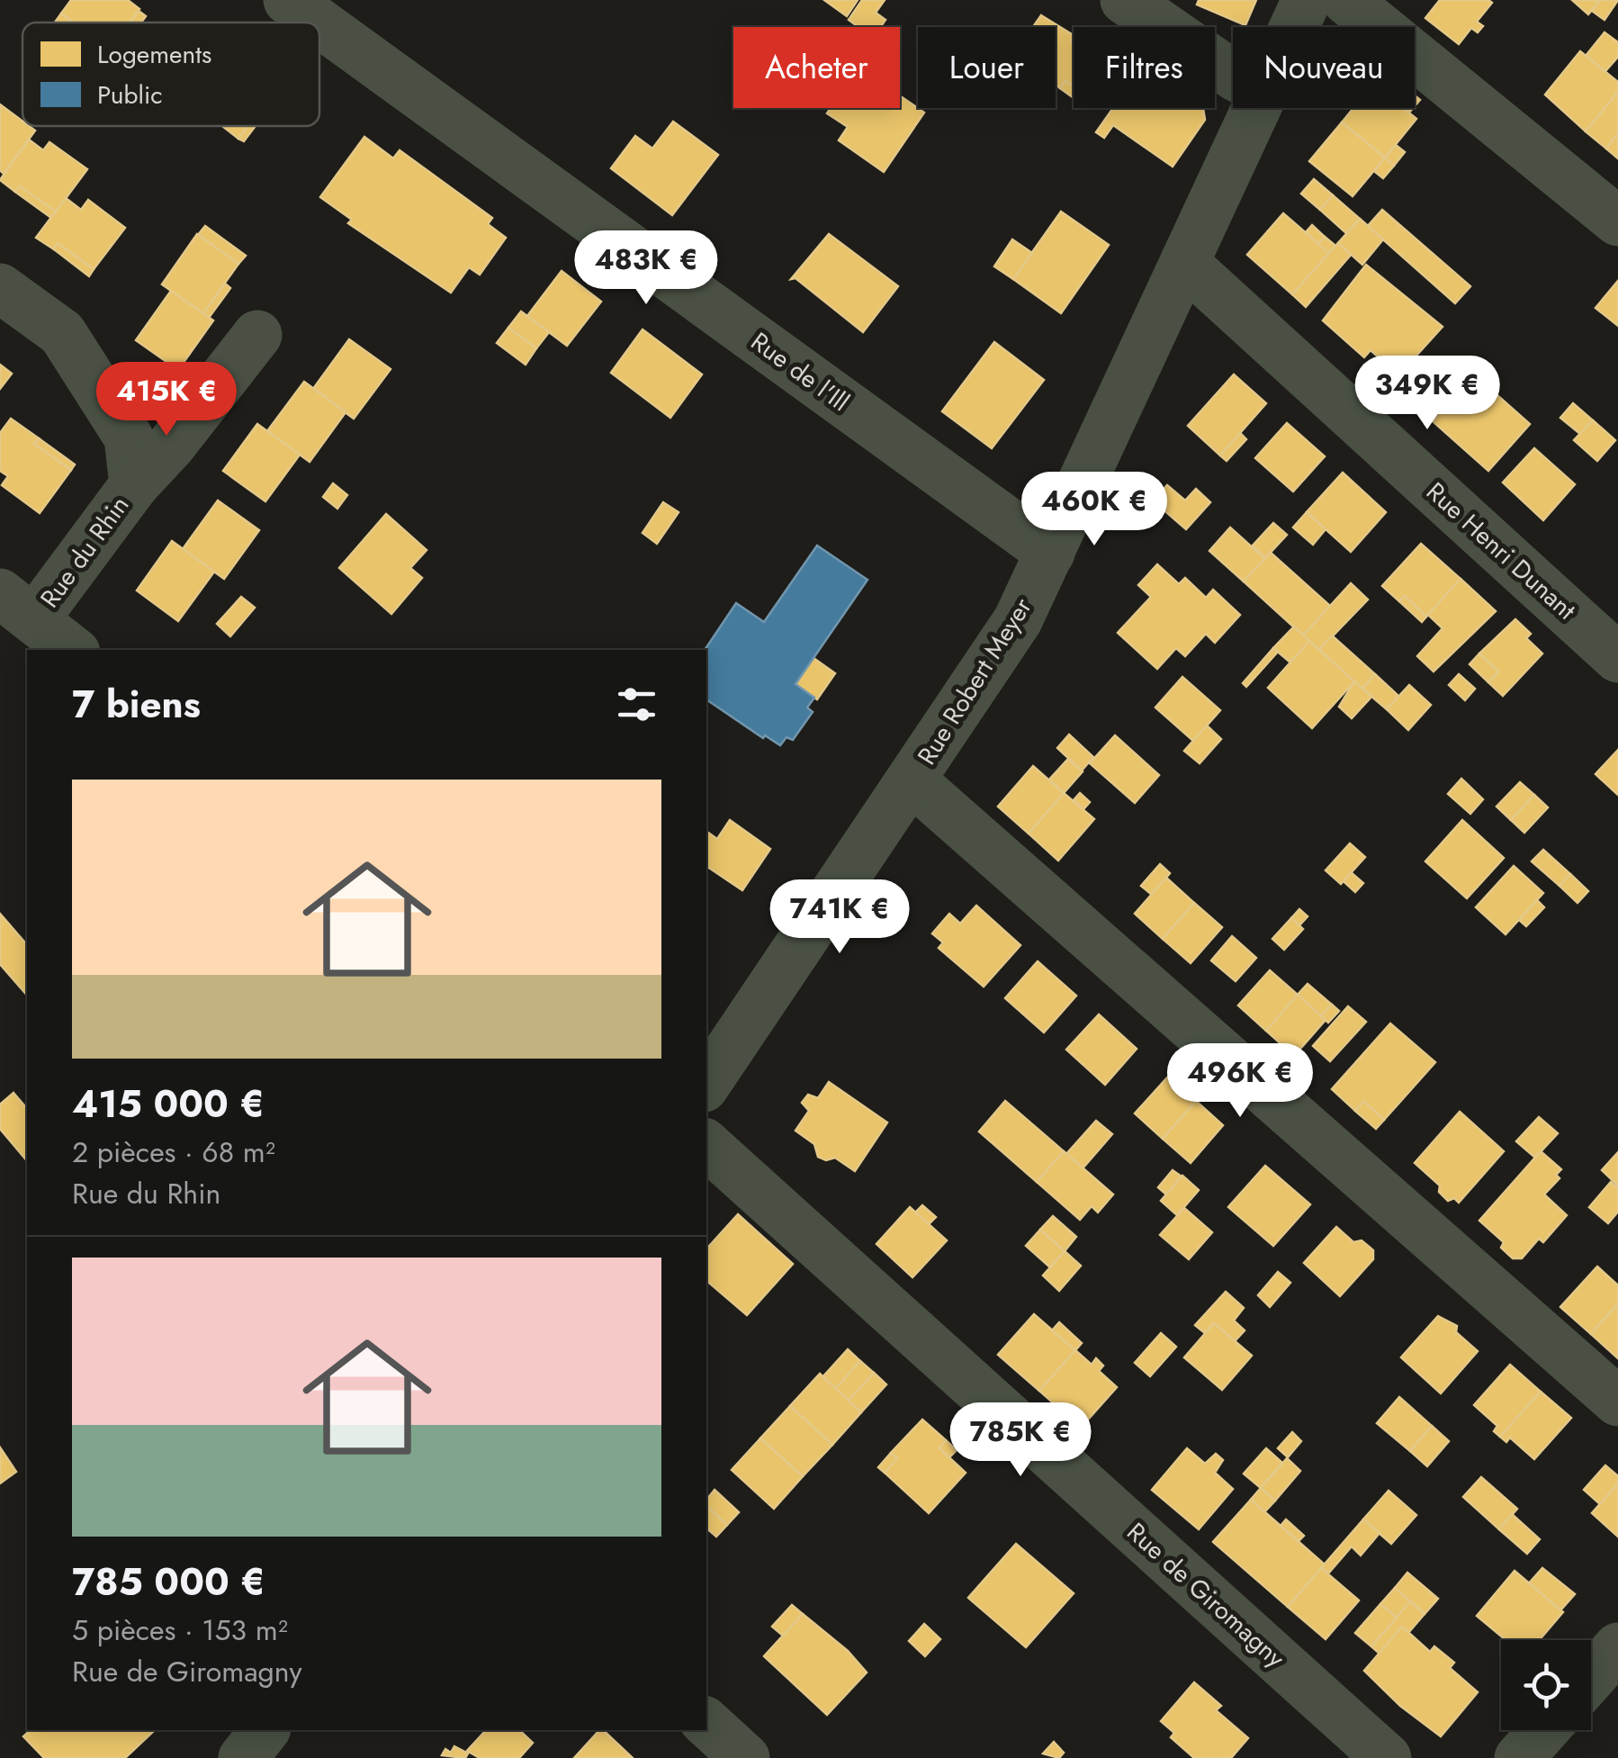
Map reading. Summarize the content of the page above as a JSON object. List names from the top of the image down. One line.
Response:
{"streets":{"street":["Rue de l'Ill","Rue Henri Dunant","Rue du Rhin","Rue Robert Meyer","Rue de Giromagny"]},"crossings":[["Rue de l'Ill","Rue Robert Meyer"],["Rue Henri Dunant","Rue Robert Meyer"]],"legend":["Logements","Public"],"page":{"chip":["Acheter","Louer","Filtres","Nouveau"],"price":["483K €","349K €","415K €","460K €","741K €","496K €","785K €"],"heading":"7 biens","list":[{"name":"415 000 €","note":"2 pièces · 68 m² · Rue du Rhin"},{"name":"785 000 €","note":"5 pièces · 153 m² · Rue de Giromagny"}]}}
